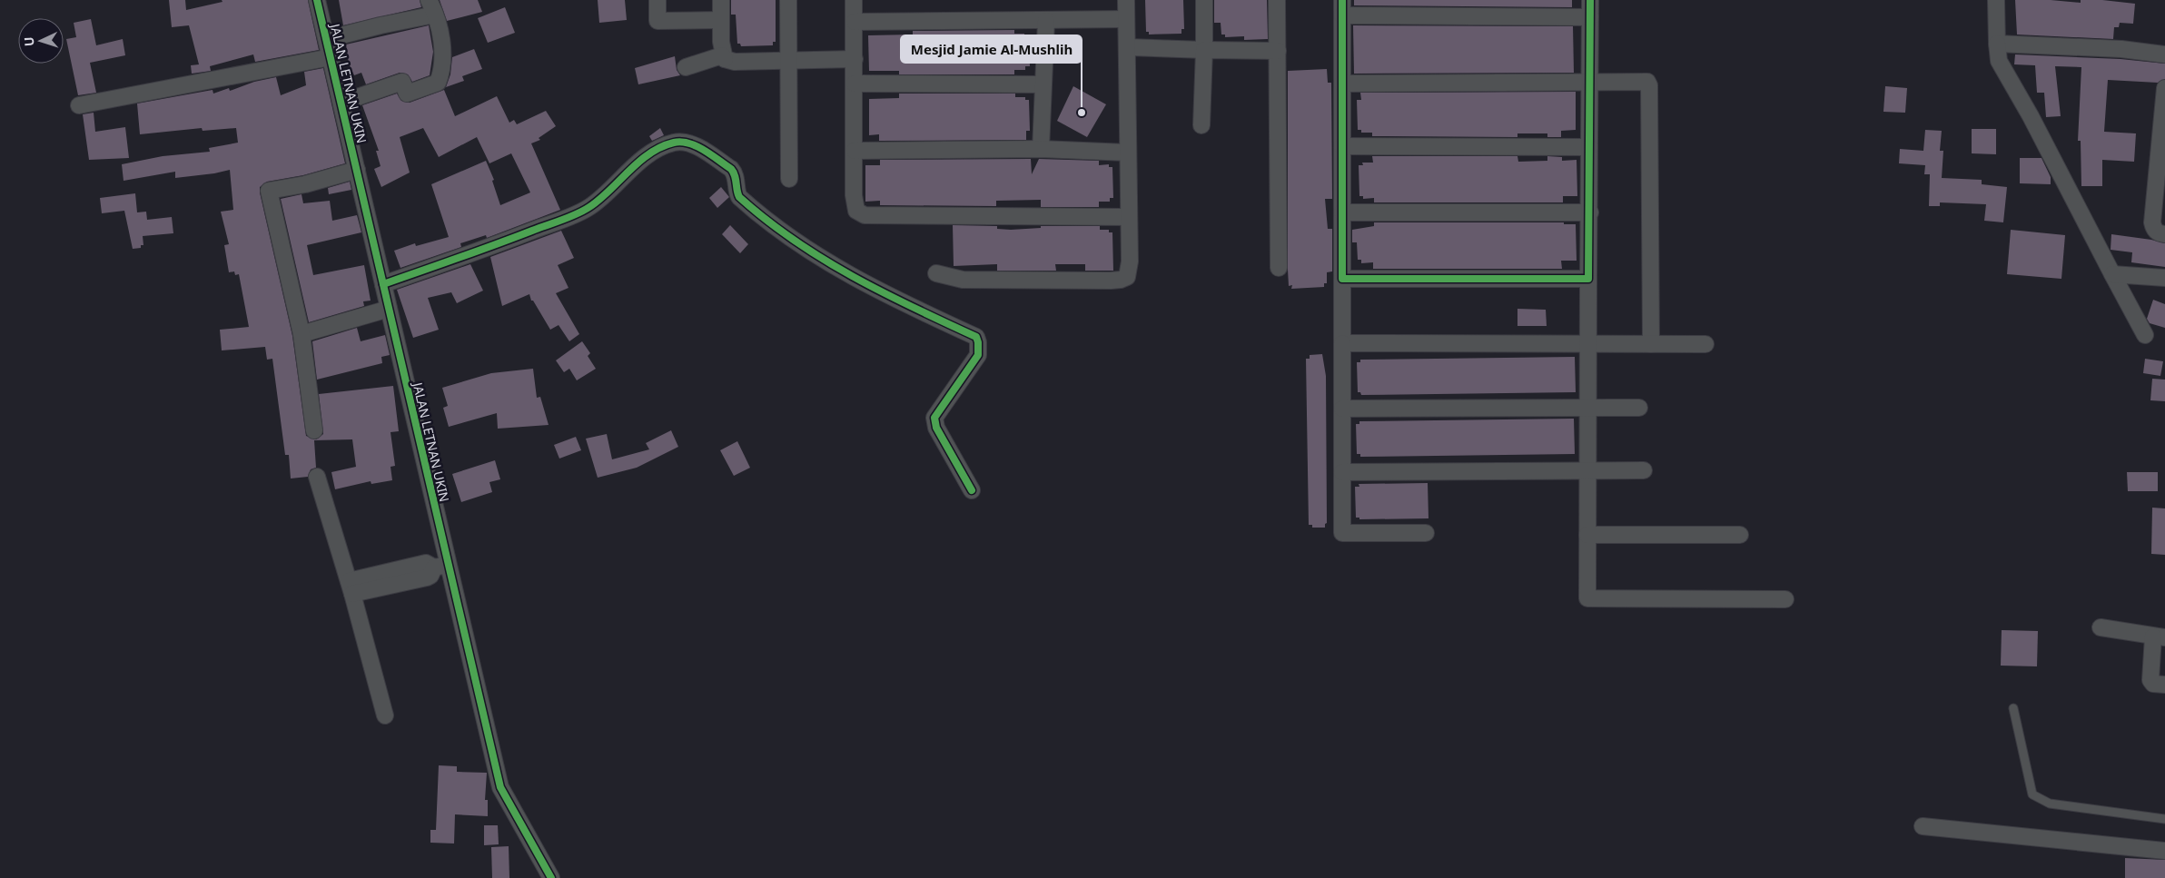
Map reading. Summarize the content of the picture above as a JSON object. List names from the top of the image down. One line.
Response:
{"streets":{"street":["JALAN LETNAN UKIN"]},"places":["Mesjid Jamie Al-Mushlih"],"north":"left"}
